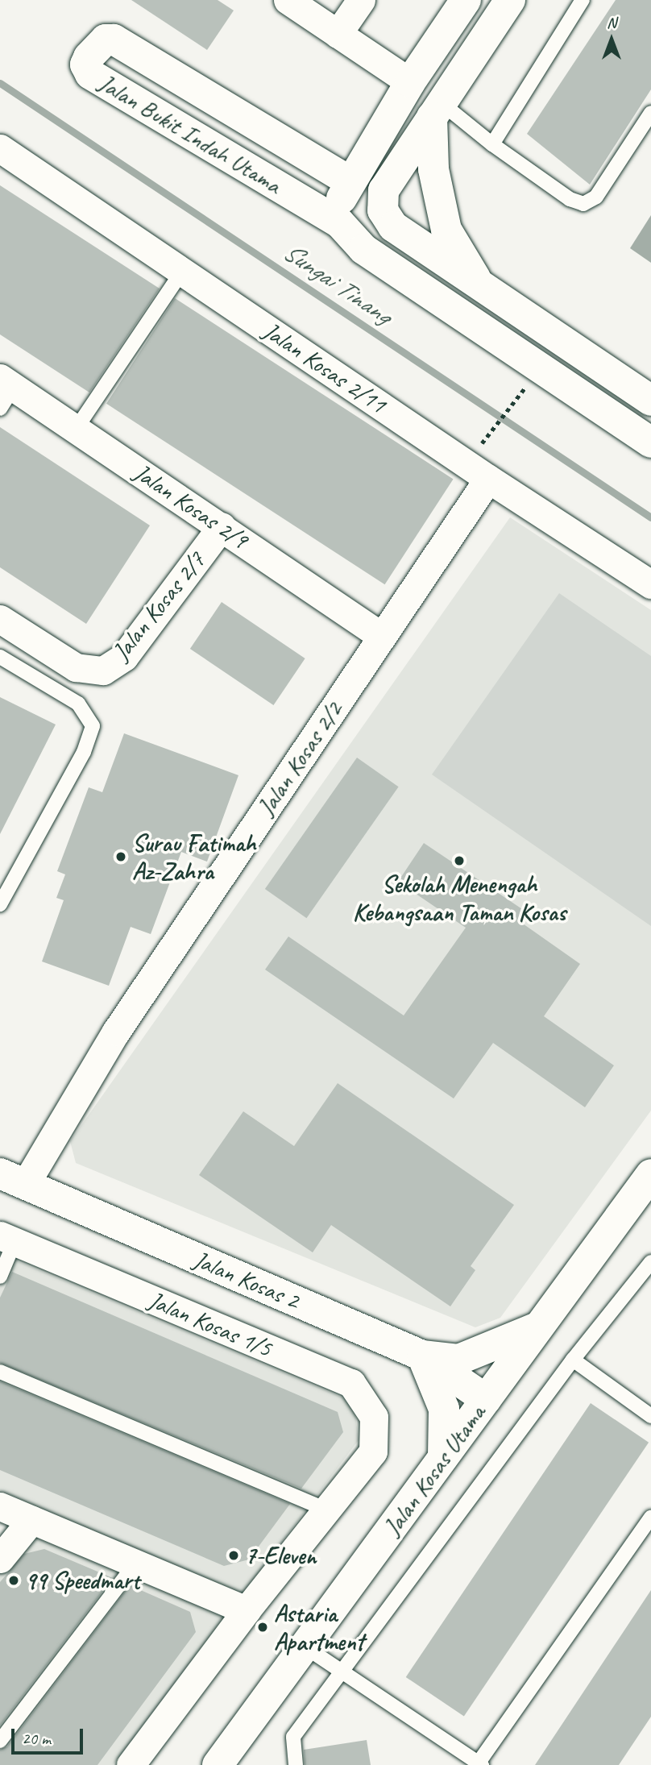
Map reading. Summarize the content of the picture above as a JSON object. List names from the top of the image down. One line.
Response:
{"streets":{"street":["Jalan Bukit Indah Utama","Jalan Kosas 2/11","Jalan Kosas 2/9","Jalan Kosas 2/7","Jalan Kosas 2/2","Jalan Kosas 2","Jalan Kosas 1/5","Jalan Kosas Utama"]},"crossings":[["Jalan Kosas 2/11","Jalan Kosas 2/2"],["Jalan Kosas 2/9","Jalan Kosas 2/7"],["Jalan Kosas 2/9","Jalan Kosas 2/2"],["Jalan Kosas 2/2","Jalan Kosas 2"],["Jalan Kosas 2","Jalan Kosas Utama"]],"water":["Sungai Tinang"],"places":["Surau Fatimah Az-Zahra","Sekolah Menengah Kebangsaan Taman Kosas","7-Eleven","99 Speedmart","Astaria Apartment"],"scale_bar":"20 m","north":"top"}
